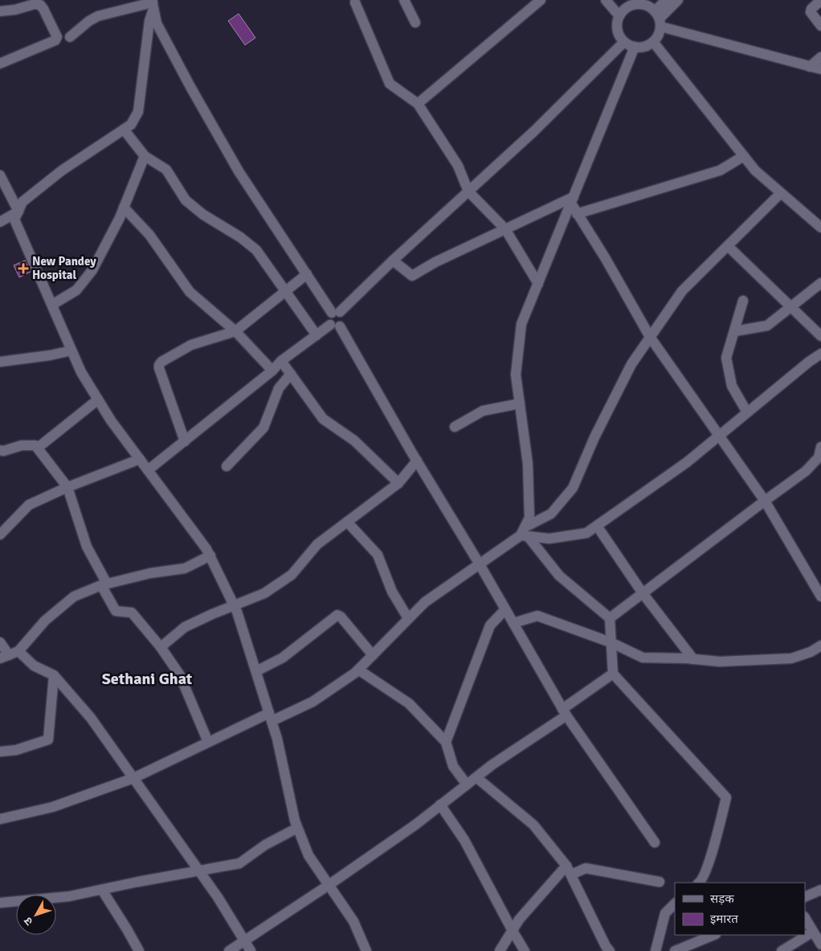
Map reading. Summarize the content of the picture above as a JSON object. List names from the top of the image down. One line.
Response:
{"districts":["Sethani Ghat"],"places":{"health":["New Pandey Hospital"]},"legend":["सड़क","इमारत"],"north":"bottom left"}
